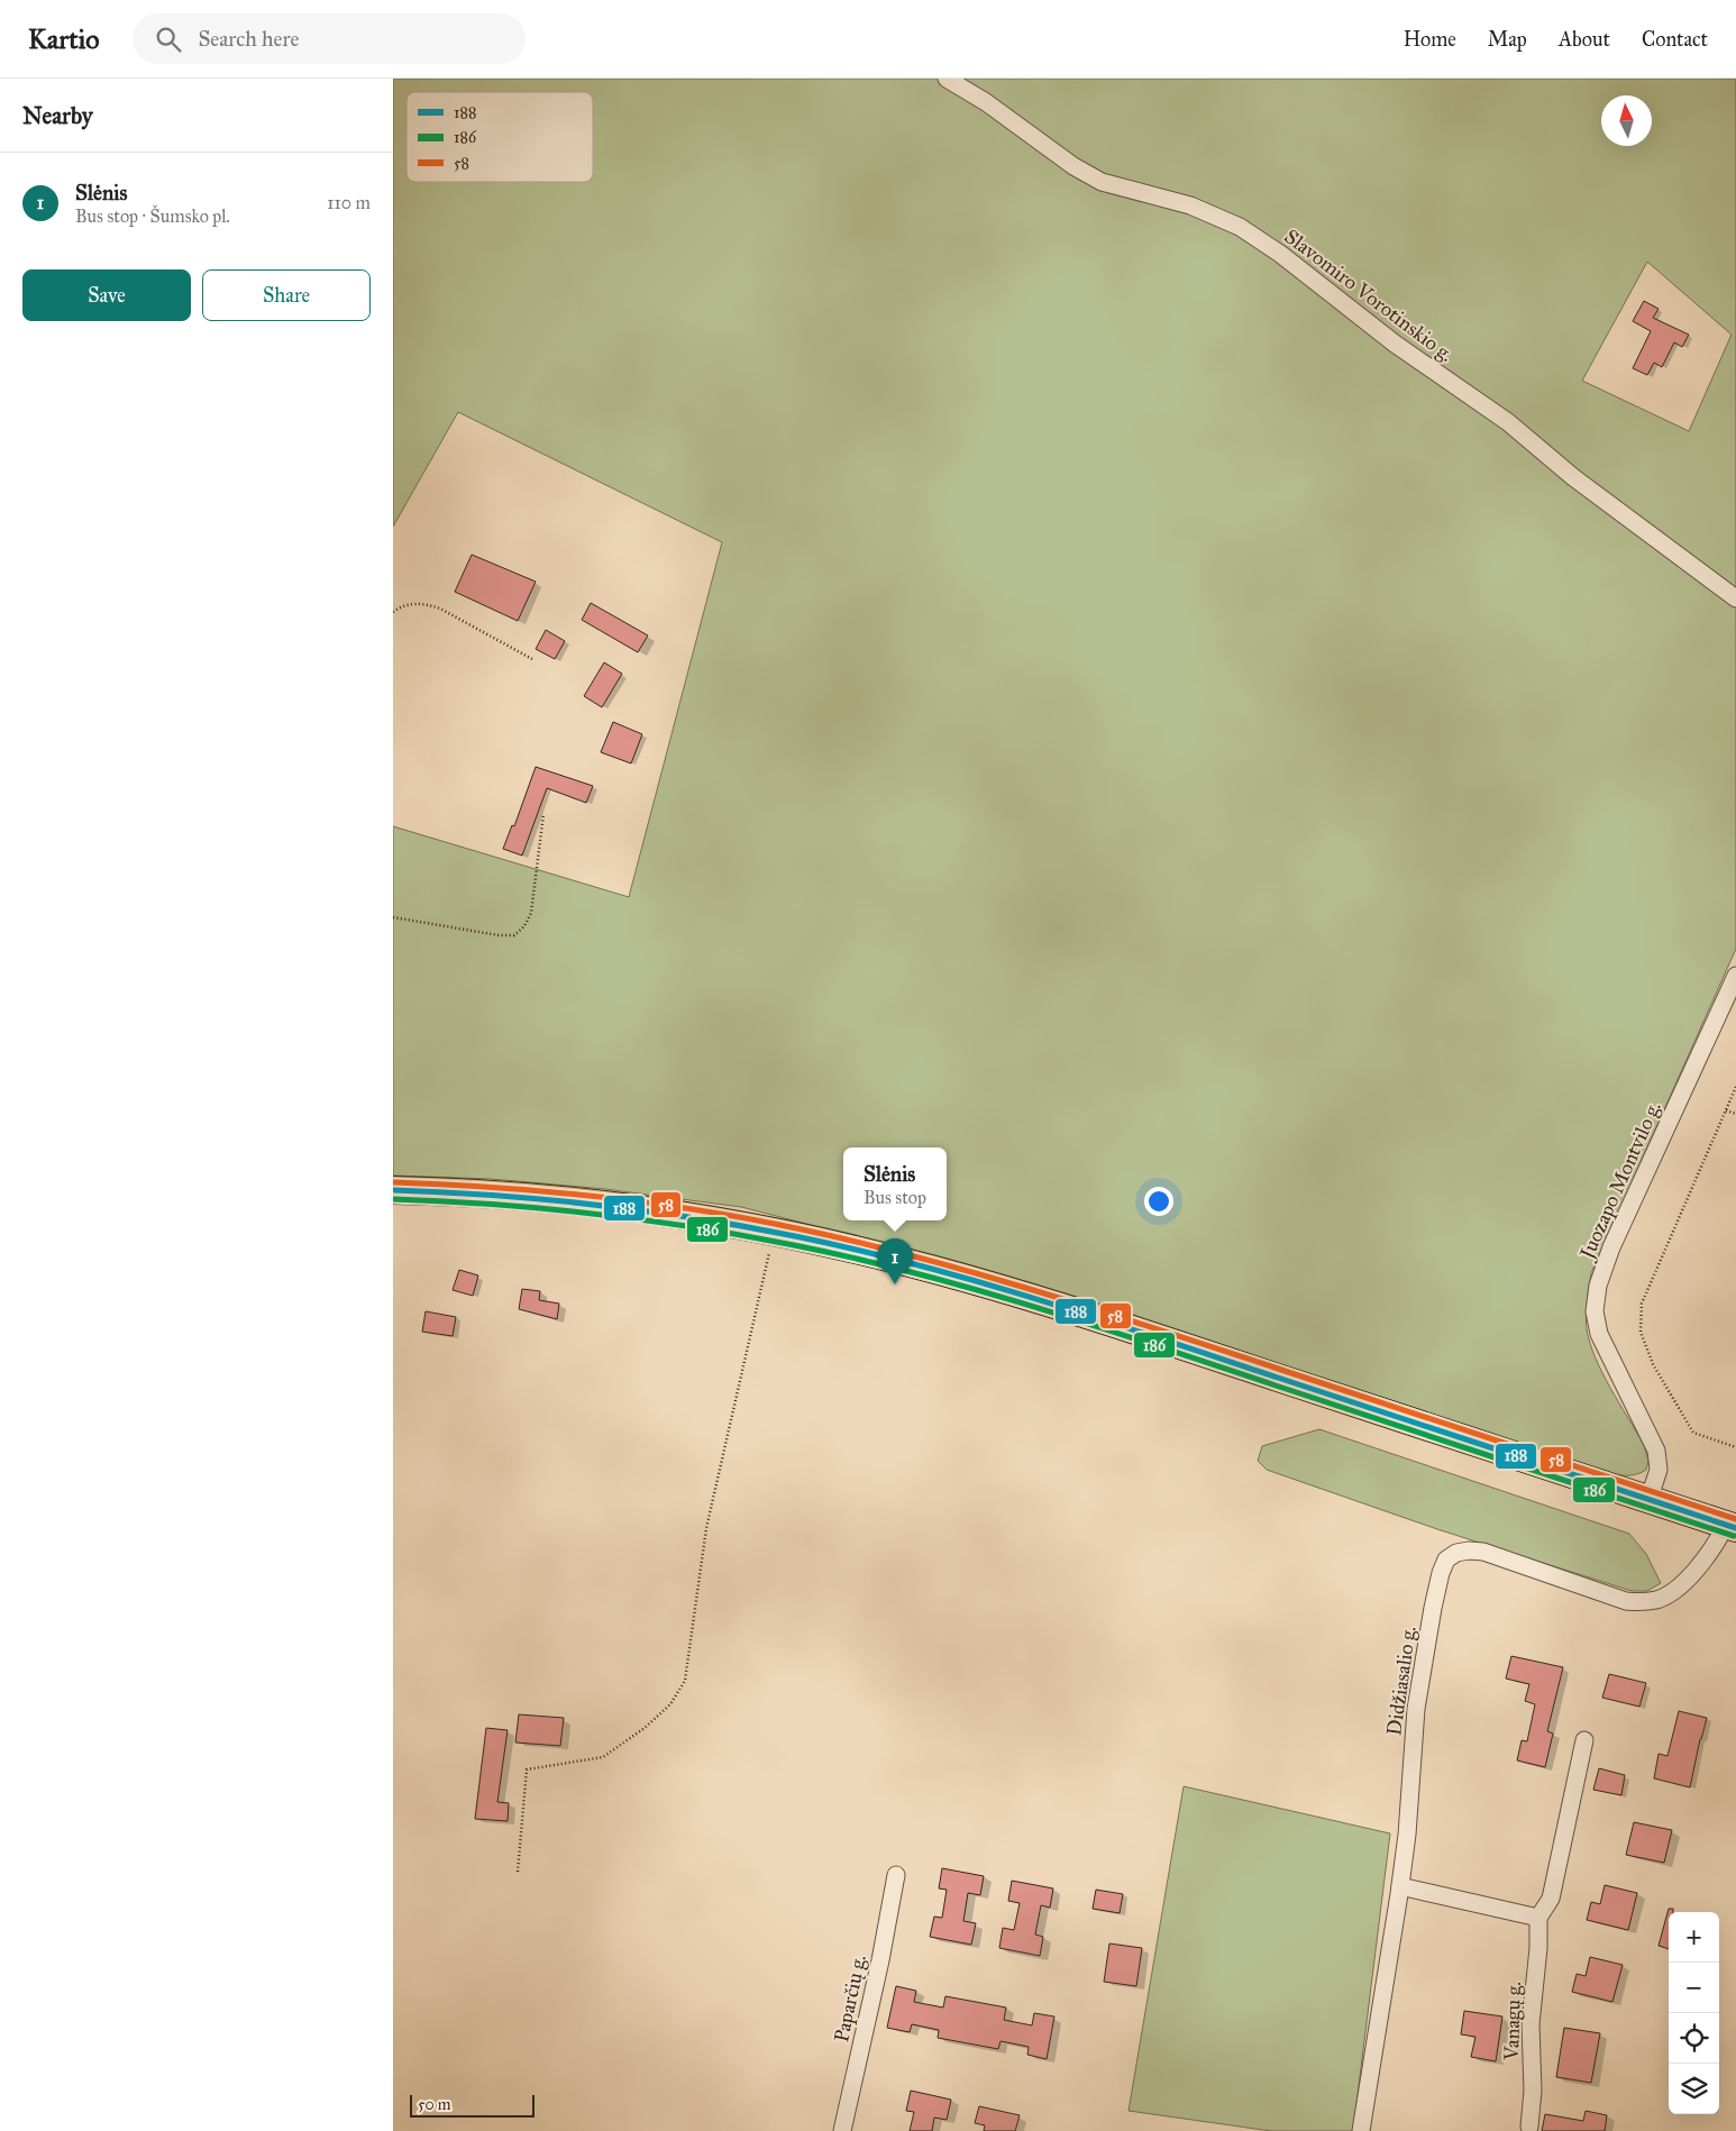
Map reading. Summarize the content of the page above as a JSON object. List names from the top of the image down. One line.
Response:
{"streets":{"street":["Slavomiro Vorotinskio g.","Juozapo Montvilo g.","Didžiasalio g.","Paparčių g.","Vanagų g."]},"lines":["transit line 58","transit line 188","transit line 186"],"legend":["188","186","58"],"scale_bar":"50 m","north":"top","page":{"header":"Kartio","search":"Search here","nav":["Home","Map","About","Contact"],"heading":"Nearby","list":[{"mark":"1","name":"Slėnis","note":"Bus stop · Šumsko pl.","value":"110 m"}],"buttons":["Save","Share"],"popup":["Slėnis","Bus stop"],"pins":"1","map_buttons":["+","−"],"scale":"50 m"}}
